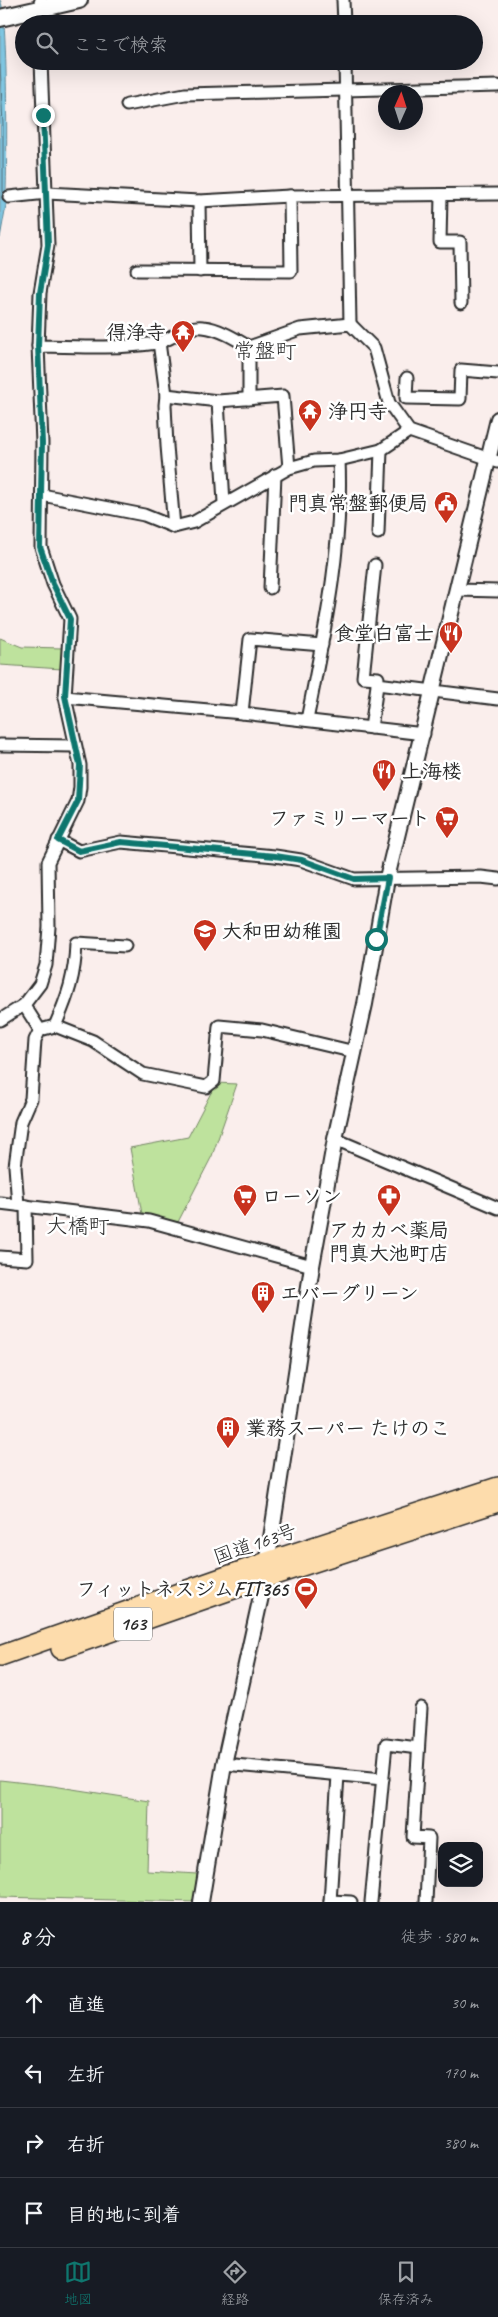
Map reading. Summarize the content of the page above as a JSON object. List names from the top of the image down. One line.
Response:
{"streets":{"highway":["国道163号","163"]},"districts":["常盤町","大橋町"],"places":{"temple":["得浄寺","浄円寺"],"public building":["門真常盤郵便局"],"restaurant":["食堂白富士","上海楼"],"supermarket":["ファミリーマート","ローソン"],"school or university":["大和田幼稚園"],"pharmacy":["アカカベ薬局 門真大池町店"],"building":["エバーグリーン","業務スーパー たけのこ"],"sports":["フィットネスジムFIT365"]},"north":"top","page":{"search":"ここで検索","heading":["8 分","徒歩 · 580 m"],"list":[["直進","30 m"],["左折","170 m"],["右折","380 m"],"目的地に到着"],"nav":["地図","経路","保存済み"]}}
